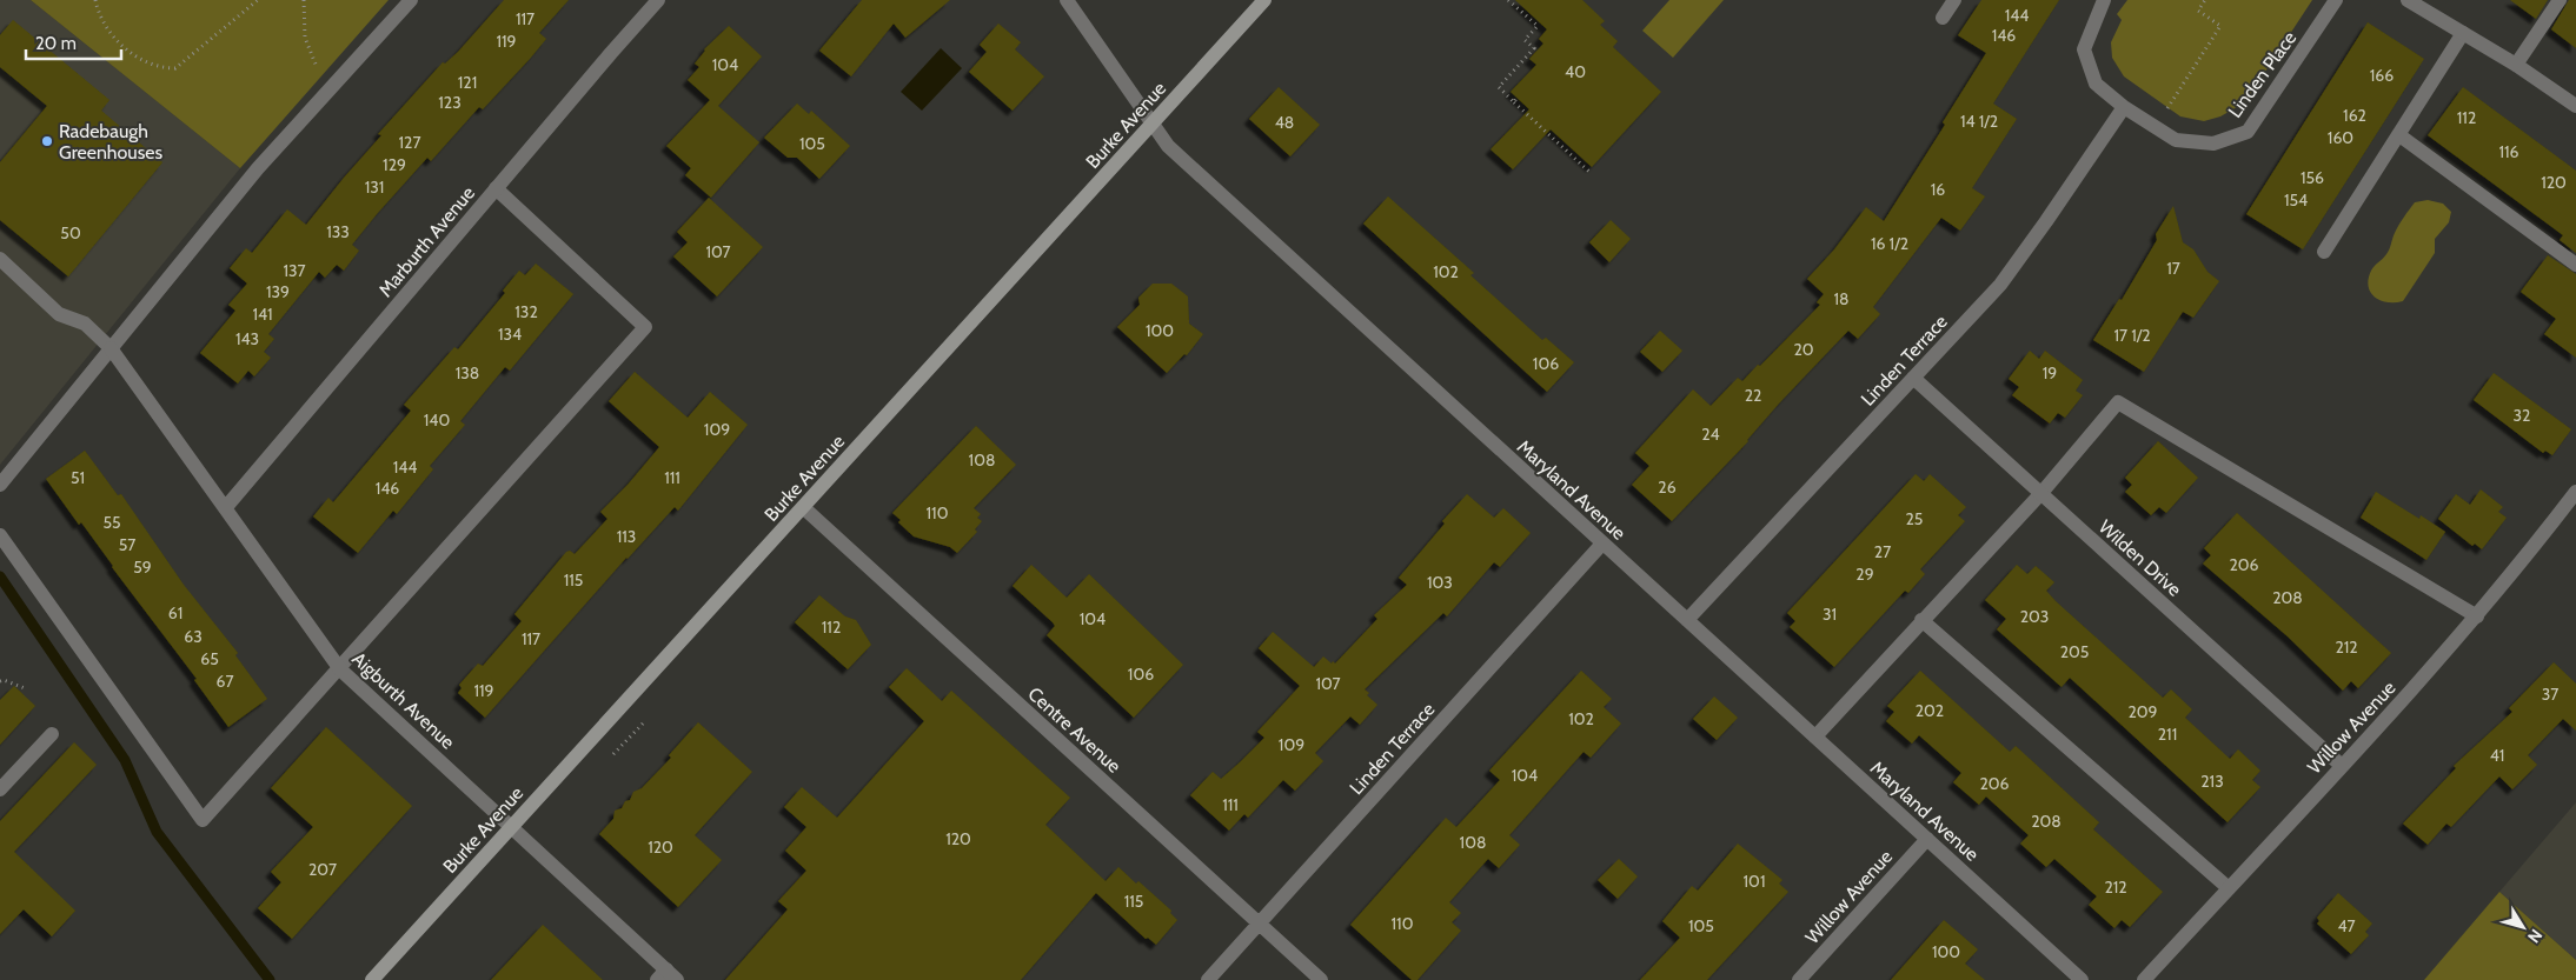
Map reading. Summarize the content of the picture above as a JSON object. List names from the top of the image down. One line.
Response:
{"streets":{"street":["Linden Place","Burke Avenue","Marburth Avenue","Linden Terrace","Maryland Avenue","Wilden Drive","Aigburth Avenue","Willow Avenue","Centre Avenue"]},"crossings":[["Linden Place","Linden Terrace"],["Burke Avenue","Maryland Avenue"],["Burke Avenue","Aigburth Avenue"],["Burke Avenue","Centre Avenue"],["Marburth Avenue","Aigburth Avenue"],["Linden Terrace","Maryland Avenue"],["Linden Terrace","Wilden Drive"],["Linden Terrace","Centre Avenue"],["Maryland Avenue","Willow Avenue"],["Wilden Drive","Willow Avenue"]],"places":["Radebaugh Greenhouses"],"house_numbers":["144","117","146","119","104","40","166","121","123","162","112","14 1/2","48","160","127","105","116","129","156","120","131","16","154","133","50","16 1/2","107","17","137","102","139","18","132","141","100","134","17 1/2","143","20","106","138","19","22","32","140","109","24","108","144","51","111","26","146","110","25","55","113","57","27","206","59","29","115","103","208","61","31","203","104","112","63","117","212","205","65","106","67","107","119","37","202","209","102","211","109","41","104","213","206","111","208","120","108","120","207","101","212","115","110","105","47","100"],"scale_bar":"20 m","north":"bottom right"}
